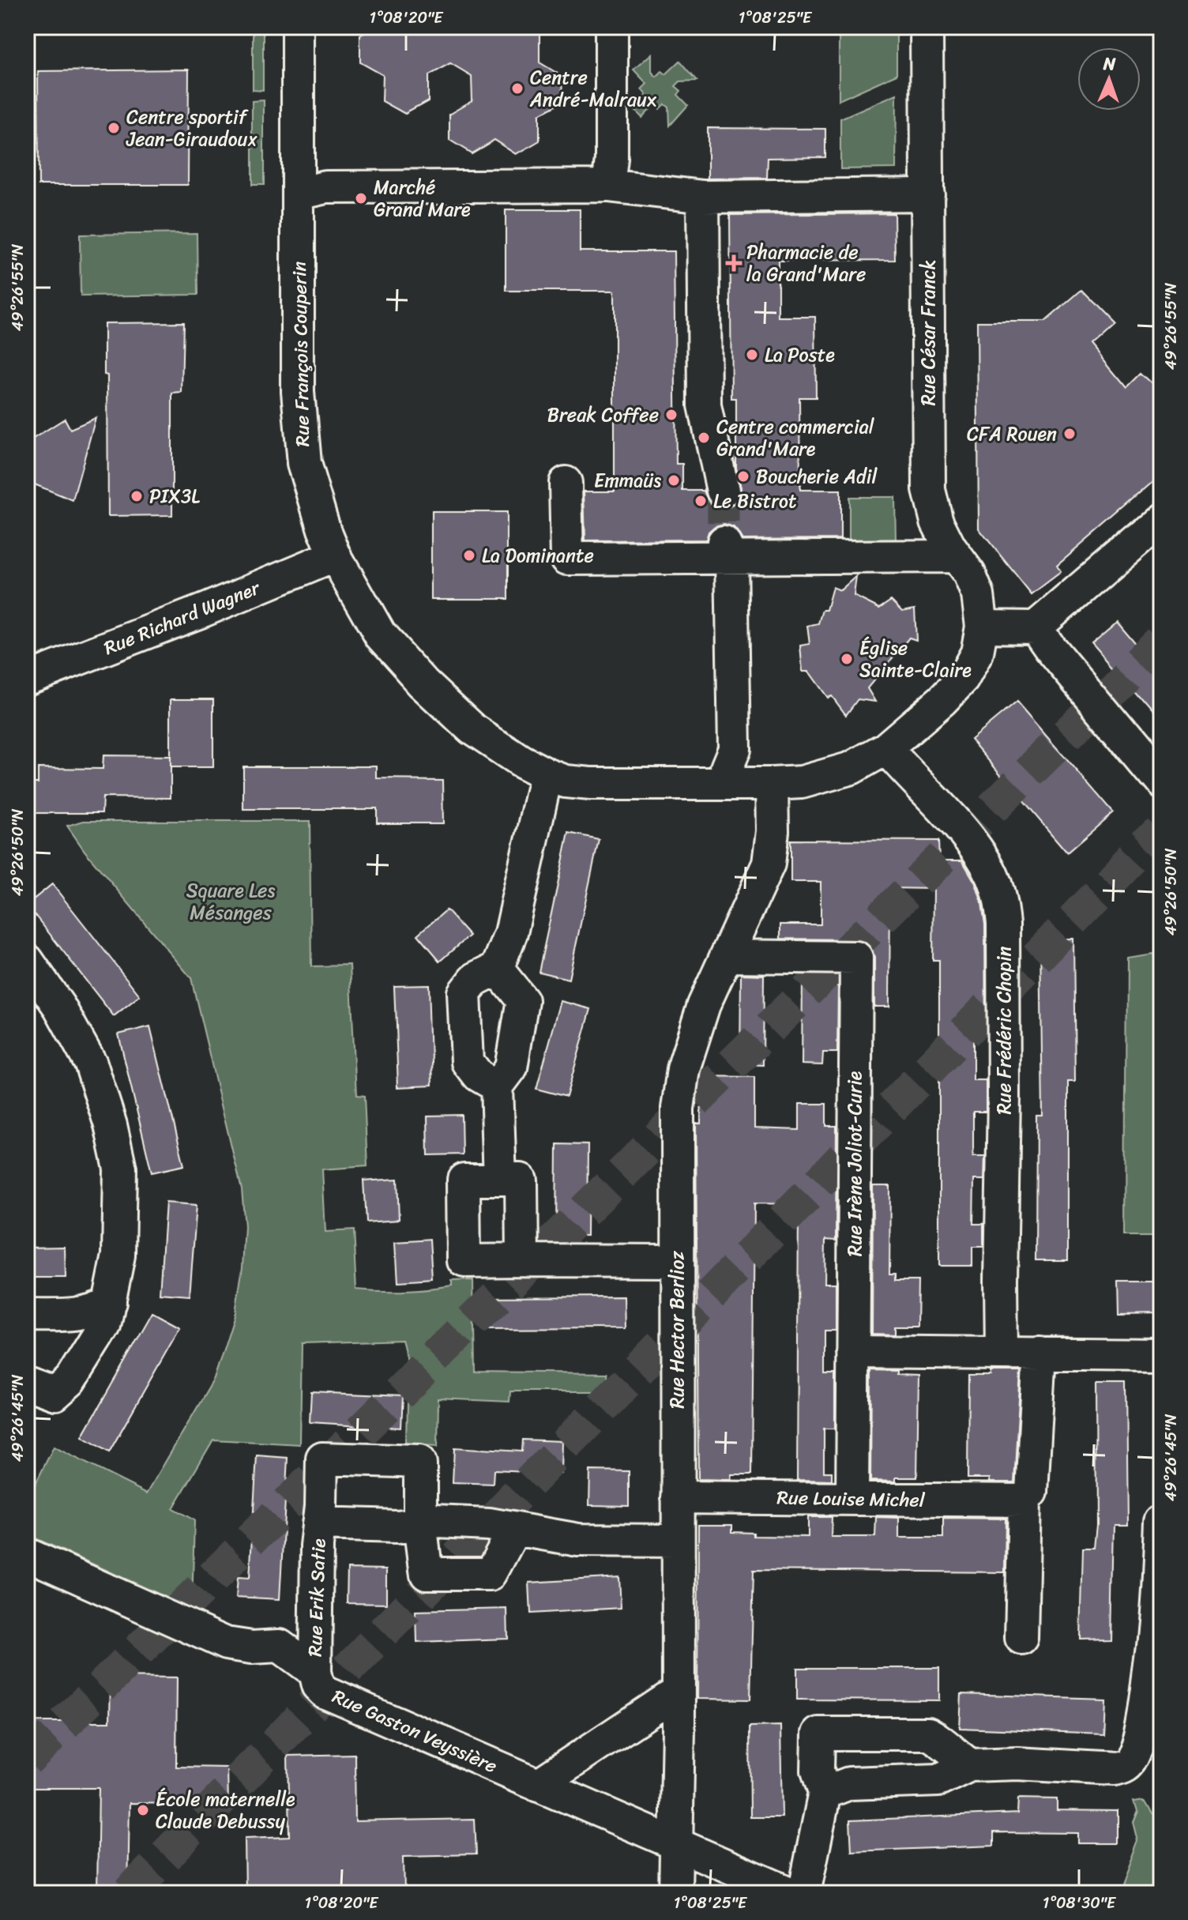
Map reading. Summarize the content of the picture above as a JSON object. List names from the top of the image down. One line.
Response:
{"streets":{"street":["Rue César Franck","Rue François Couperin","Rue Richard Wagner","Rue Frédéric Chopin","Rue Irène Joliot-Curie","Rue Hector Berlioz","Rue Louise Michel","Rue Erik Satie","Rue Gaston Veyssière"]},"crossings":[["Rue César Franck","Rue François Couperin"],["Rue François Couperin","Rue Richard Wagner"],["Rue François Couperin","Rue Frédéric Chopin"],["Rue François Couperin","Rue Hector Berlioz"],["Rue Irène Joliot-Curie","Rue Hector Berlioz"],["Rue Irène Joliot-Curie","Rue Louise Michel"],["Rue Hector Berlioz","Rue Louise Michel"],["Rue Hector Berlioz","Rue Erik Satie"],["Rue Hector Berlioz","Rue Gaston Veyssière"],["Rue Erik Satie","Rue Gaston Veyssière"]],"parks":["Square Les Mésanges"],"places":{"other":["Centre André-Malraux","Centre sportif Jean-Giraudoux","Marché Grand Mare","La Poste","Break Coffee","CFA Rouen","Centre commercial Grand'Mare","Boucherie Adil","Emmaüs","PIX3L","Le Bistrot","La Dominante","Église Sainte-Claire","École maternelle Claude Debussy"],"health":["Pharmacie de la Grand'Mare"]},"north":"top","coordinates":["1°08'20\"E","1°08'25\"E","49°26'55\"N","49°26'50\"N","49°26'45\"N","1°08'30\"E"]}
